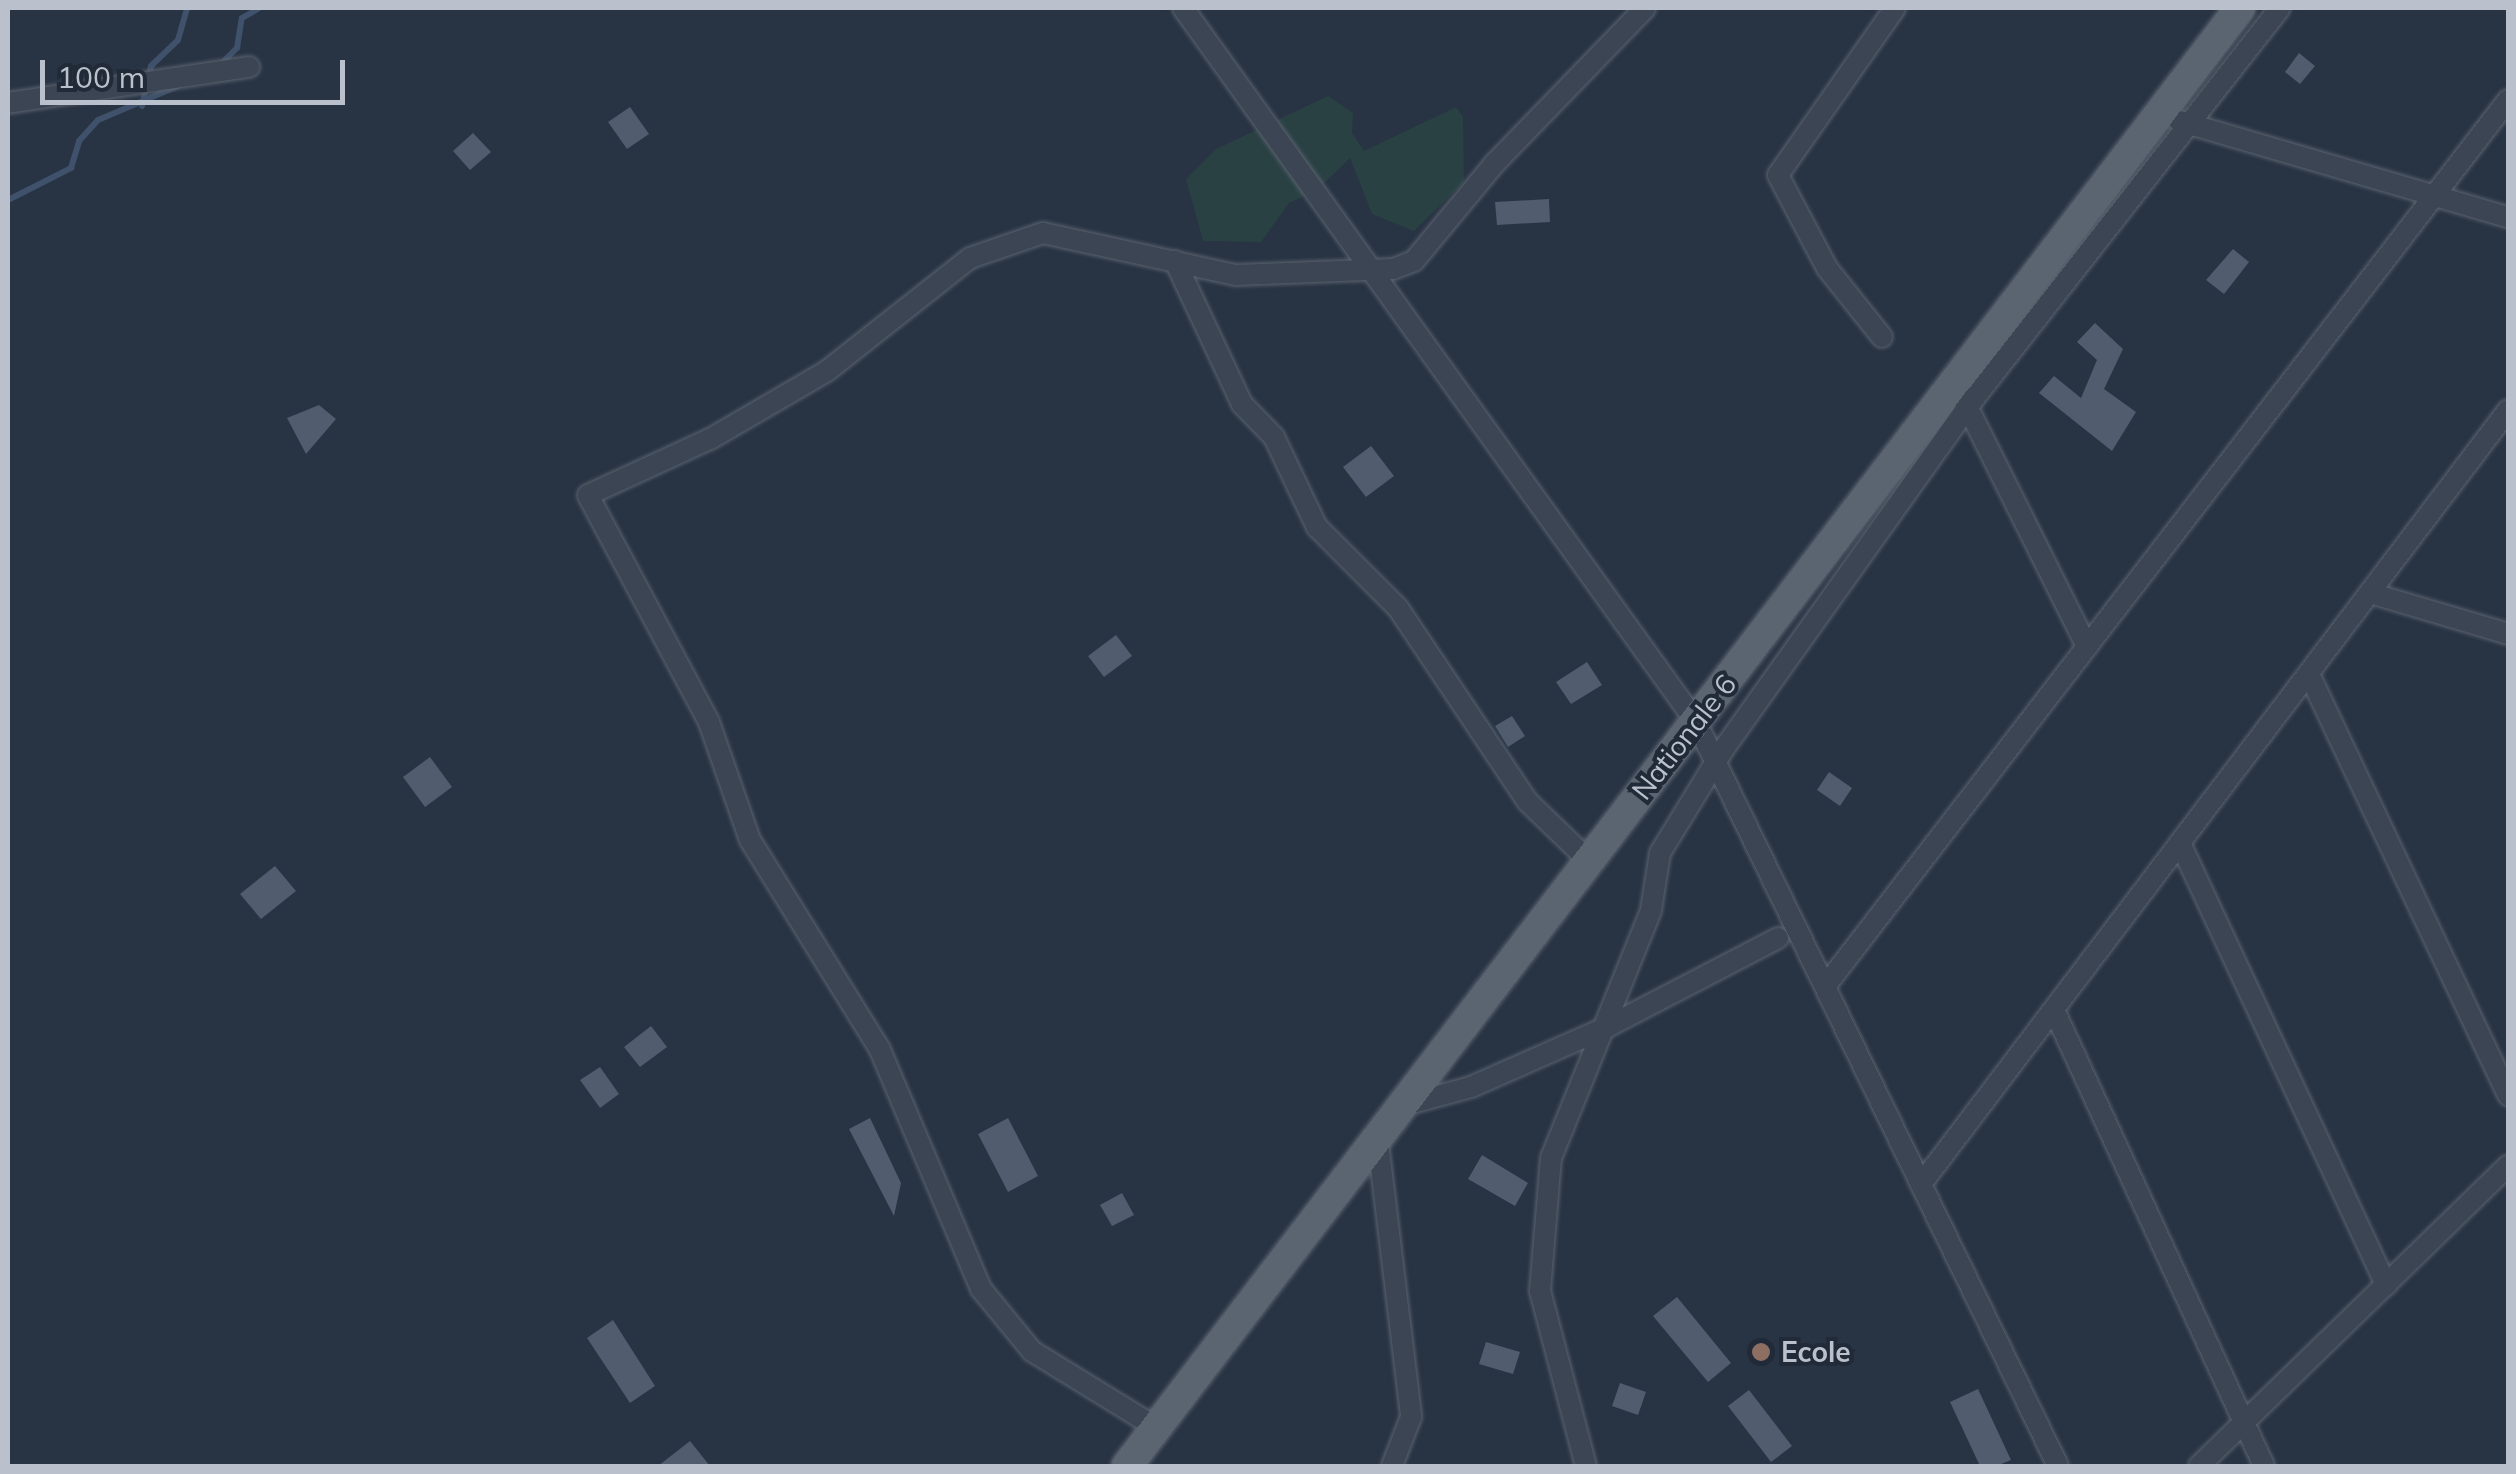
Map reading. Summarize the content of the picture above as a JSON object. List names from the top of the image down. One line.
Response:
{"streets":{"main road":["Nationale 6"]},"places":["Ecole"],"scale_bar":"100 m"}
